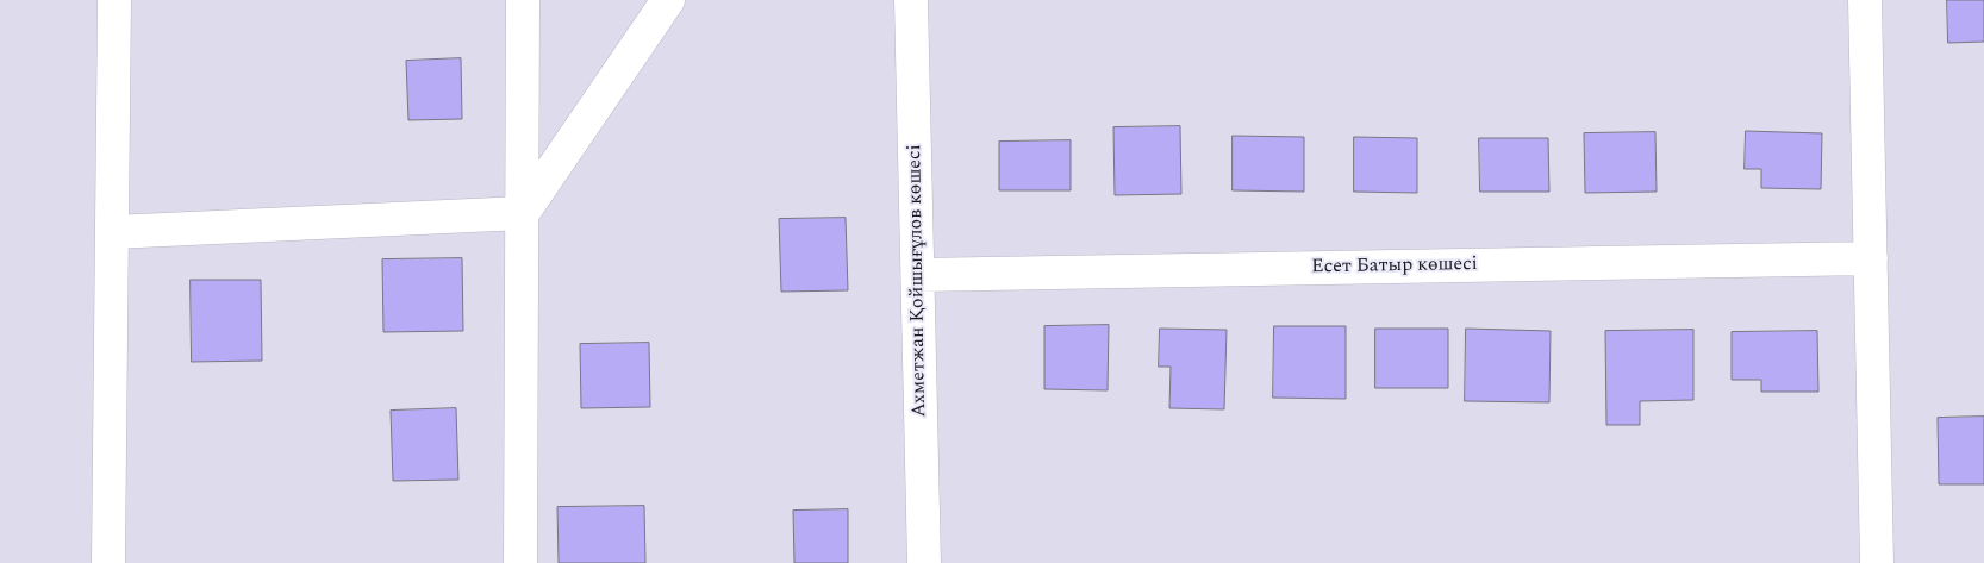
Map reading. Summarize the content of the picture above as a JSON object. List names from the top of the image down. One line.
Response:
{"streets":{"street":["Есет Батыр көшесі","Ахметжан Қойшығұлов көшесі"]},"crossings":[["Есет Батыр көшесі","Ахметжан Қойшығұлов көшесі"]]}
